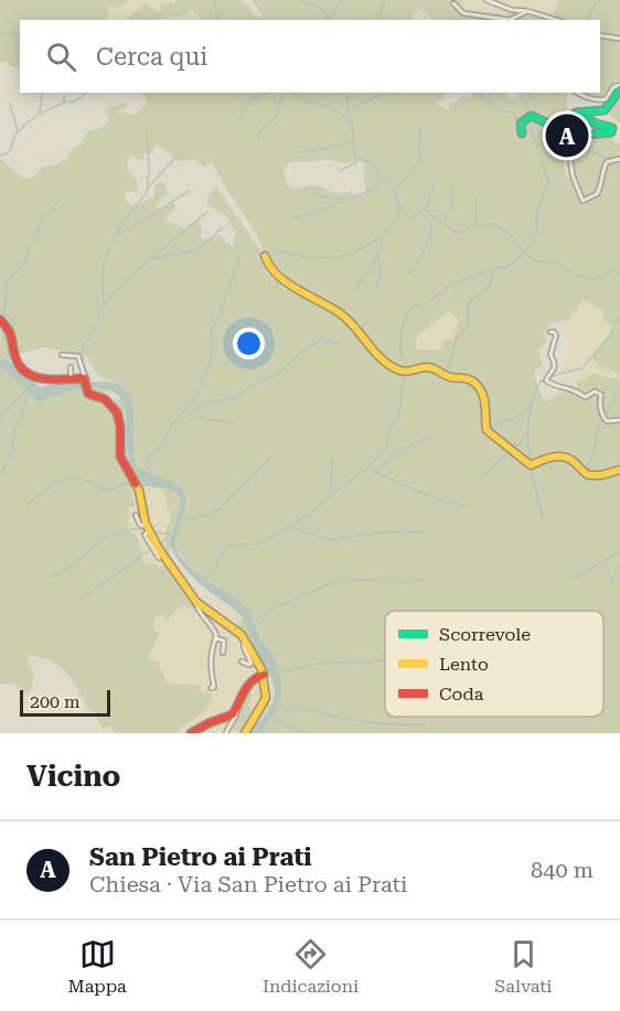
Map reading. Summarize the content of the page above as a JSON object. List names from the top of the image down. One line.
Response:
{"legend":["Scorrevole","Lento","Coda"],"scale_bar":"200 m","page":{"search":"Cerca qui","pins":"A","scale":"200 m","heading":"Vicino","list":[{"mark":"A","name":"San Pietro ai Prati","note":"Chiesa · Via San Pietro ai Prati","value":"840 m"}],"nav":["Mappa","Indicazioni","Salvati"]}}
